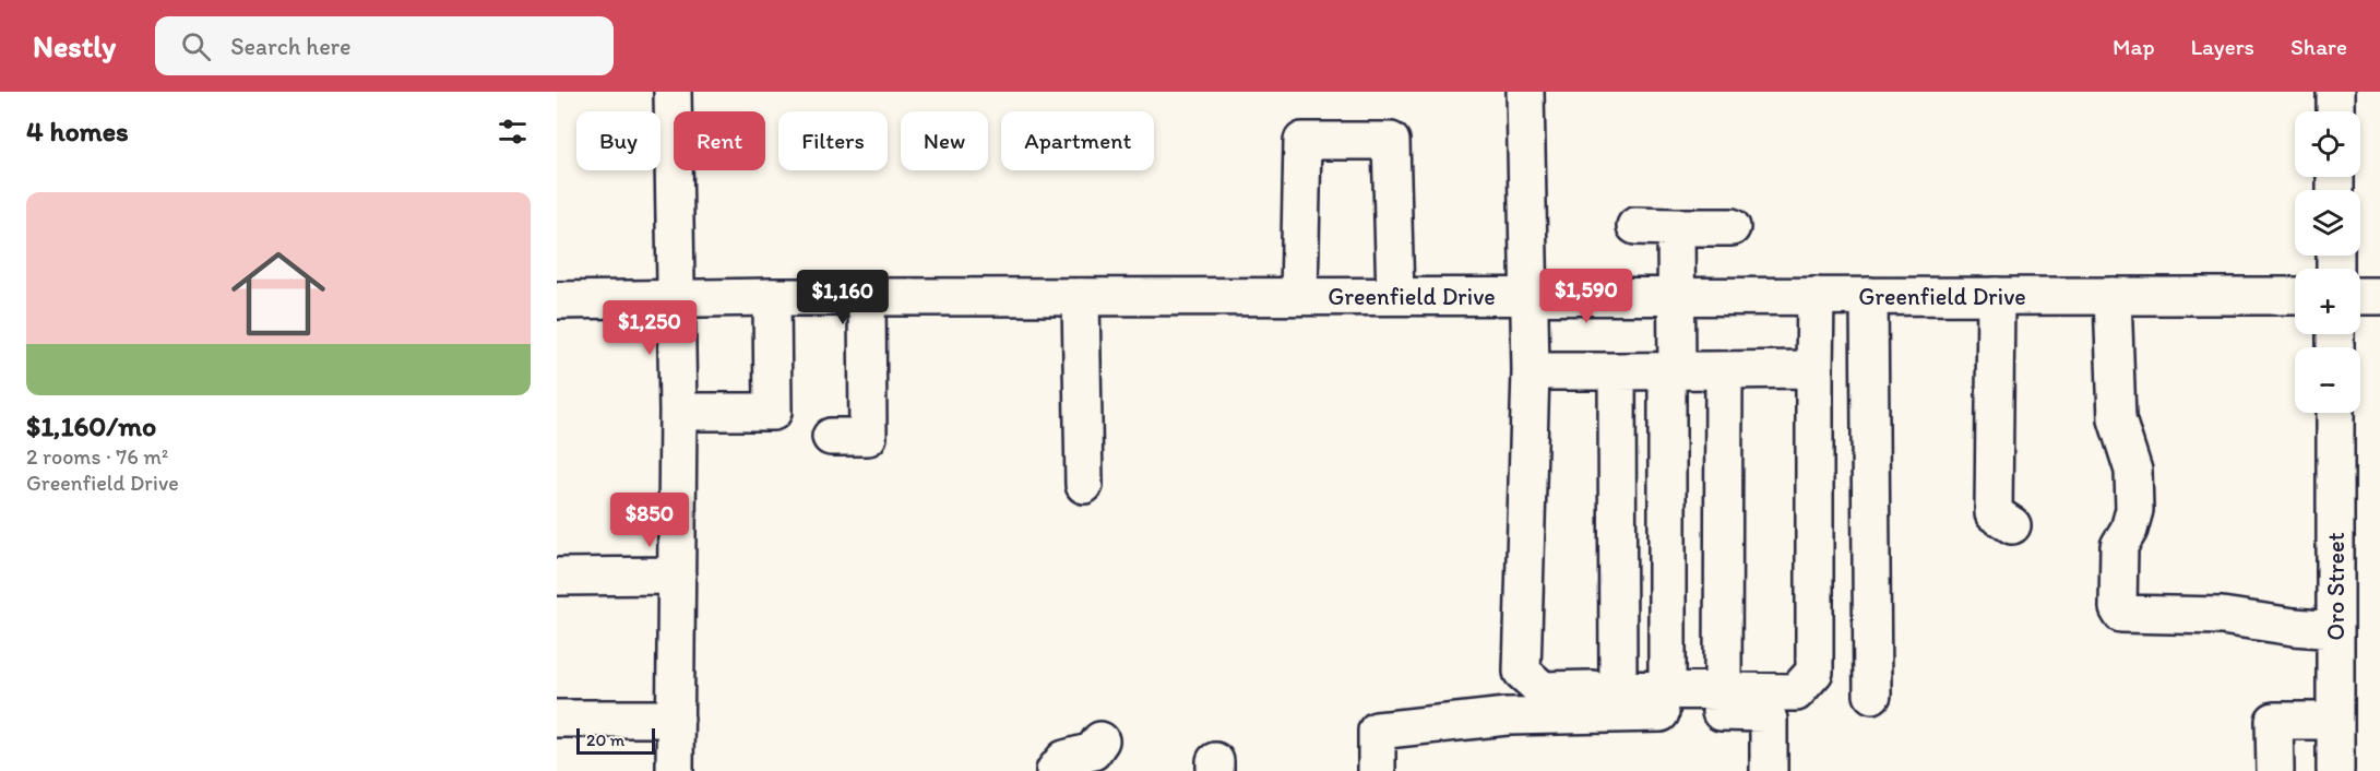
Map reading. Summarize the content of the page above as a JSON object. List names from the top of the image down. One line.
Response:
{"streets":{"main road":["Greenfield Drive","Oro Street"]},"scale_bar":"20 m","page":{"header":"Nestly","search":"Search here","nav":["Map","Layers","Share"],"heading":"4 homes","map_buttons":["+","−"],"chip":["Buy","Rent","Filters","New","Apartment"],"list":[{"name":"$1,160/mo","note":"2 rooms · 76 m² · Greenfield Drive"}],"price":["$1,590","$1,160","$1,250","$850"],"scale":"20 m"}}
